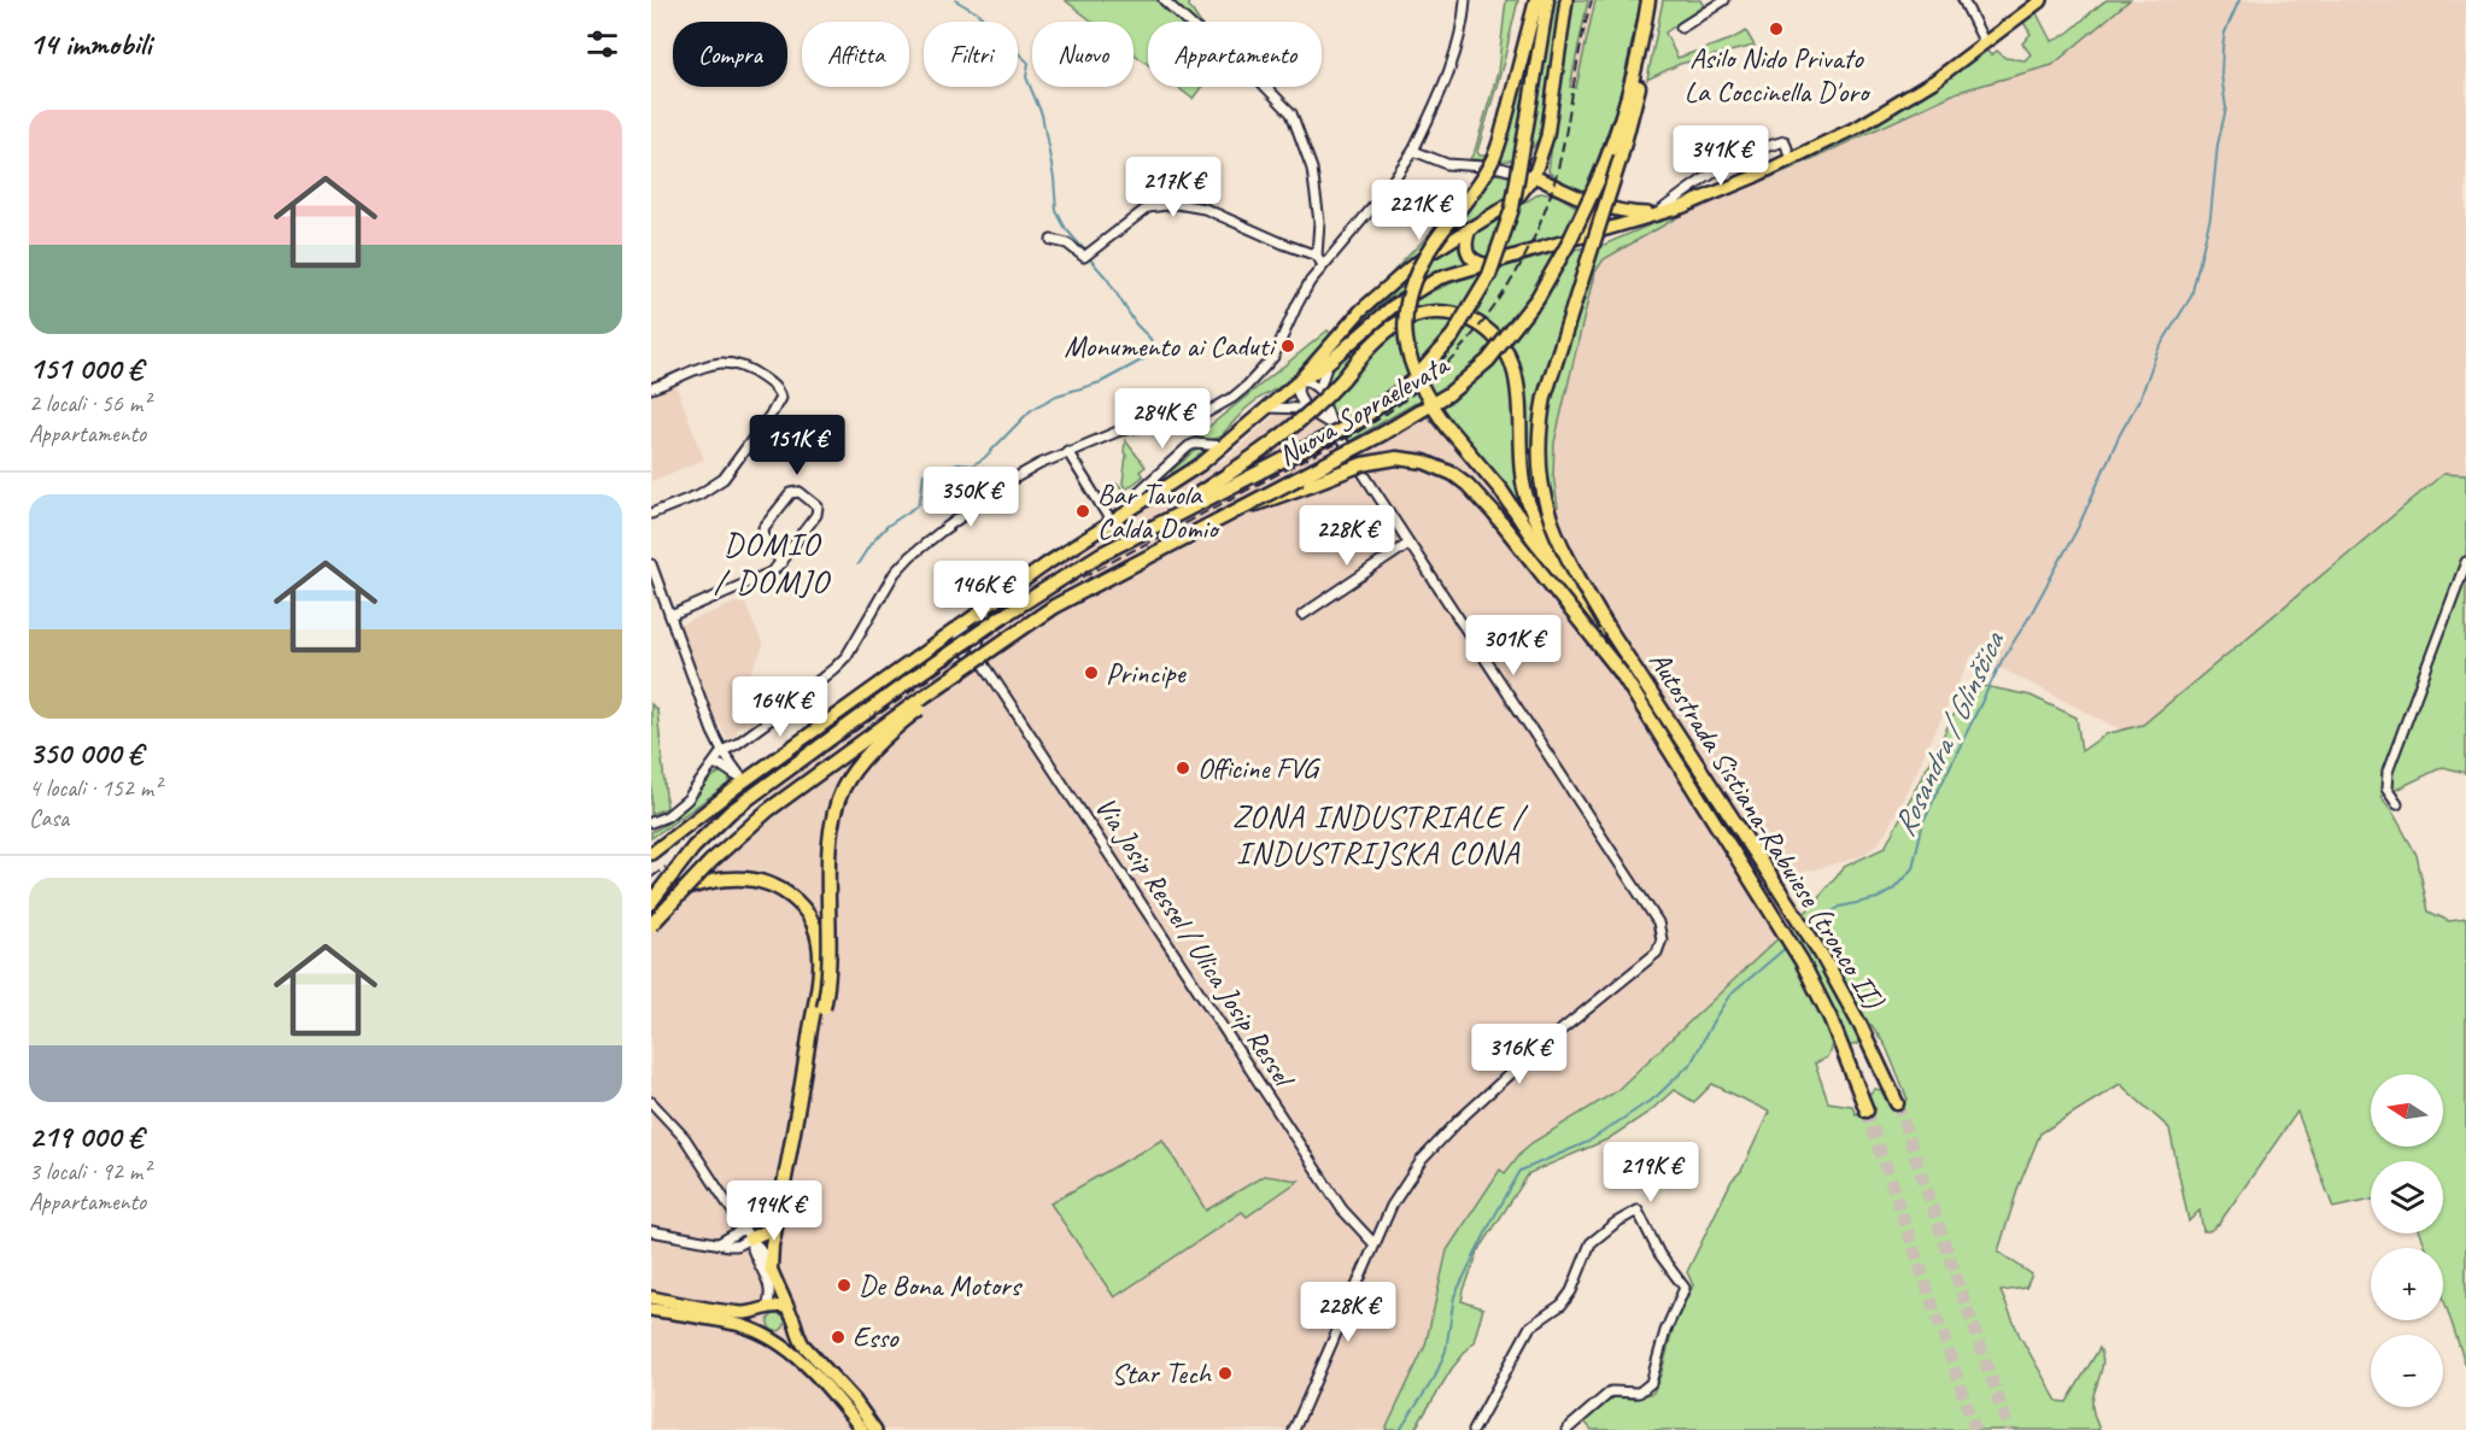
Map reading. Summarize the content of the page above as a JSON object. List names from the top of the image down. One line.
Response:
{"streets":{"highway":["Nuova Sopraelevata","Autostrada Sistiana-Rabuiese (tronco II)"],"street":["Via Josip Ressel / Ulica Josip Ressel"]},"districts":["DOMIO / DOMJO","ZONA INDUSTRIALE / INDUSTRIJSKA CONA"],"water":["Rosandra / Glinščica"],"places":["Asilo Nido Privato La Coccinella D'oro","Monumento ai Caduti","Bar Tavola Calda Domio","Principe","Officine FVG","De Bona Motors","Esso","Star Tech"],"north":"left","page":{"heading":"14 immobili","chip":["Compra","Affitta","Filtri","Nuovo","Appartamento"],"list":[{"name":"151 000 €","note":"2 locali · 56 m² · Appartamento"},{"name":"350 000 €","note":"4 locali · 152 m² · Casa"},{"name":"219 000 €","note":"3 locali · 92 m² · Appartamento"}],"price":["341K €","217K €","221K €","284K €","151K €","350K €","228K €","146K €","301K €","164K €","316K €","219K €","194K €","228K €"],"map_buttons":["+","−"]}}
